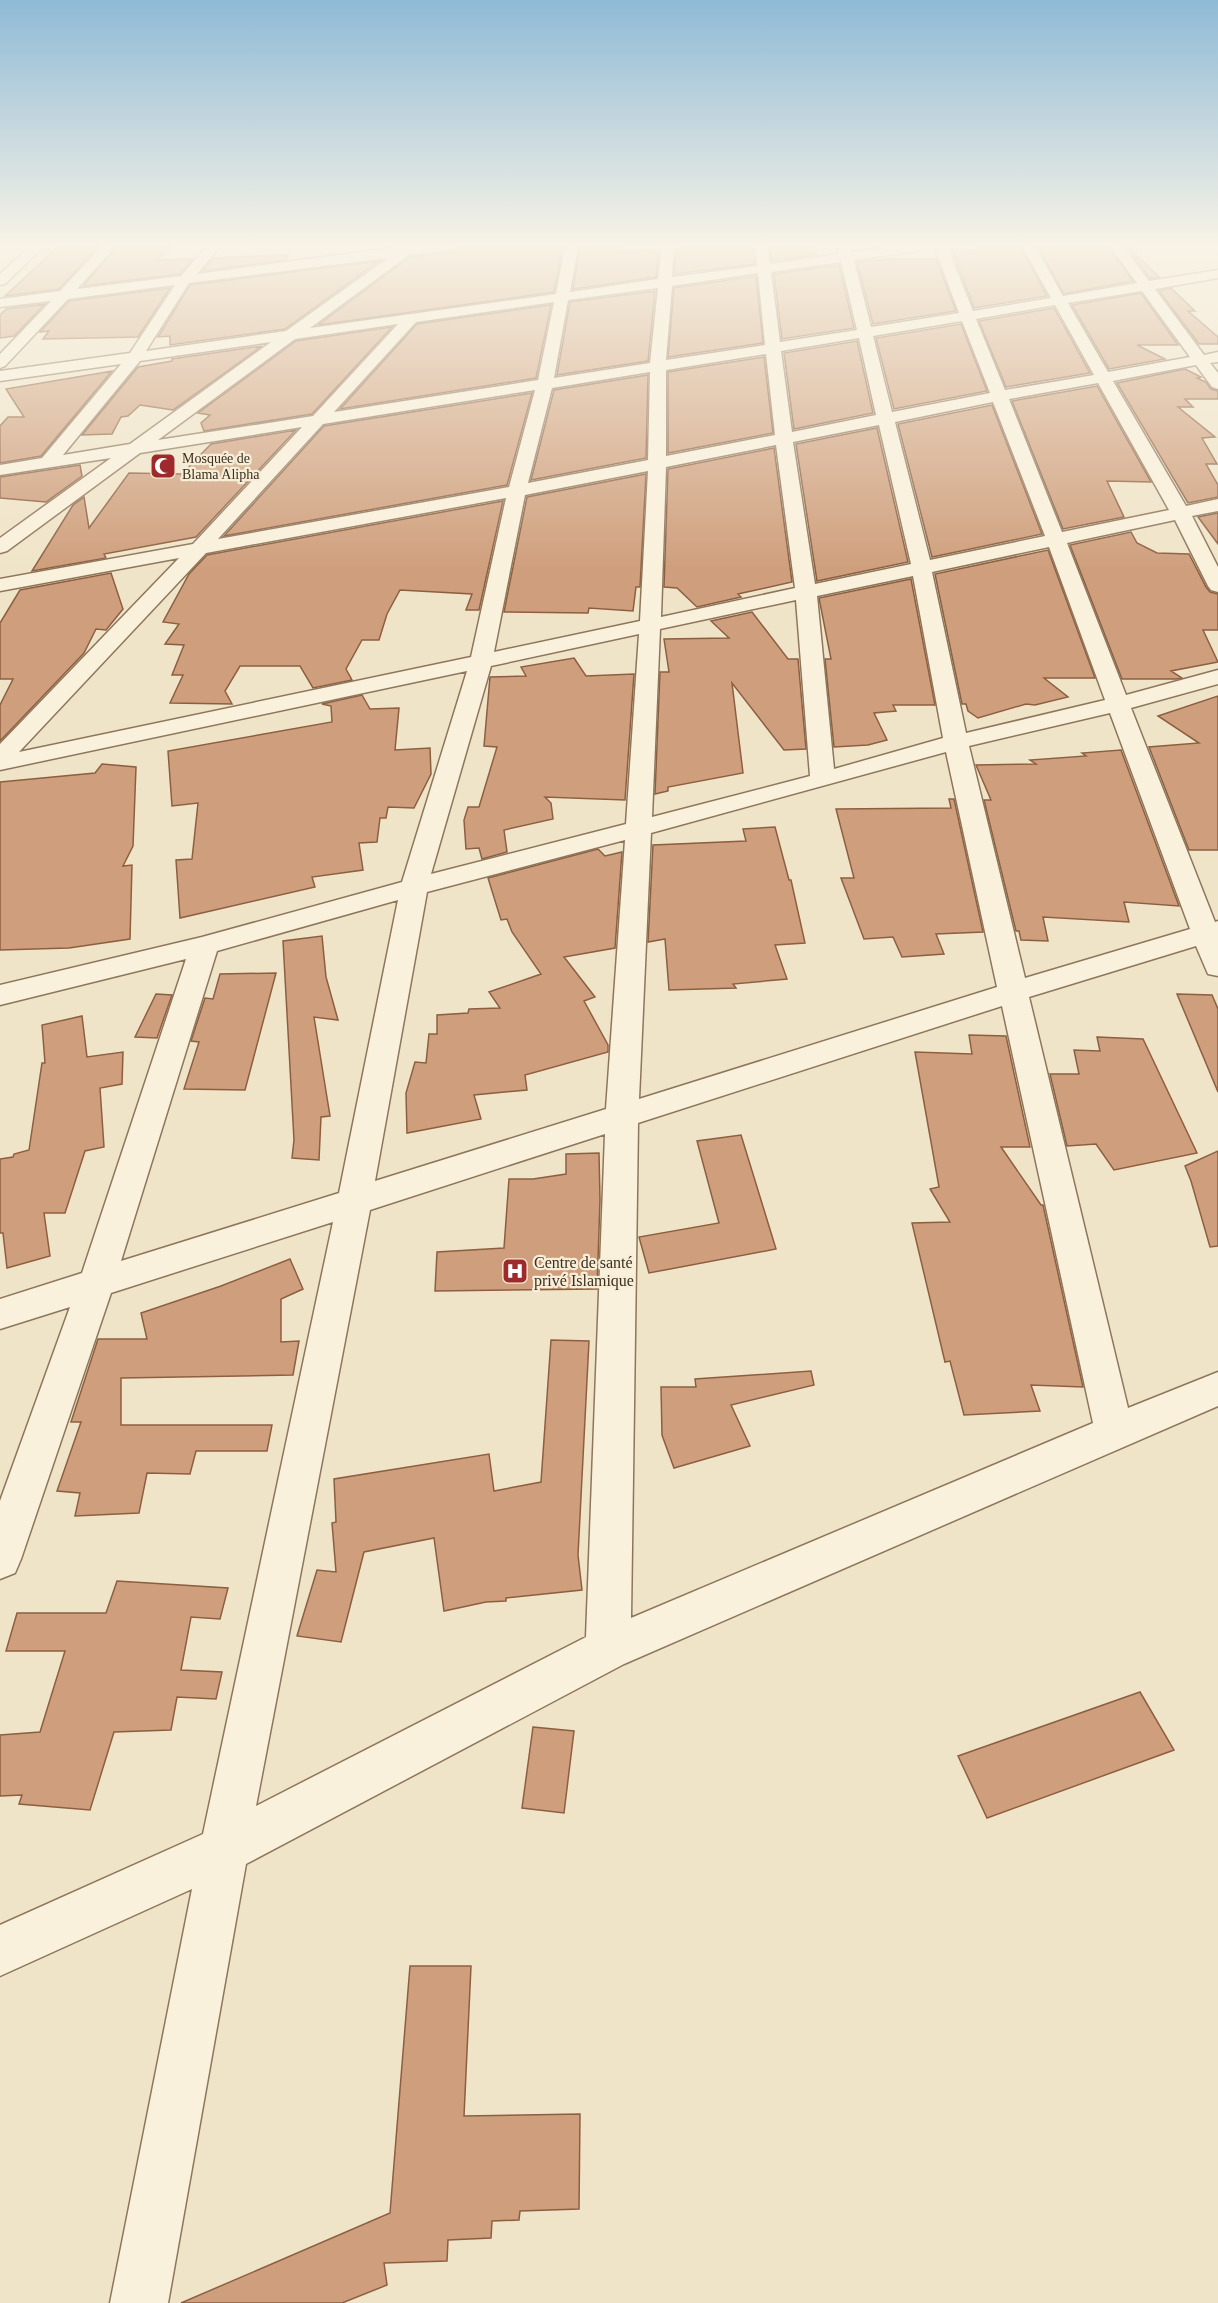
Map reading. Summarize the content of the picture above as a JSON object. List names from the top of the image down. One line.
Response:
{"places":{"mosque":["Mosquée de Blama Alipha"],"hospital":["Centre de santé privé Islamique"]}}
